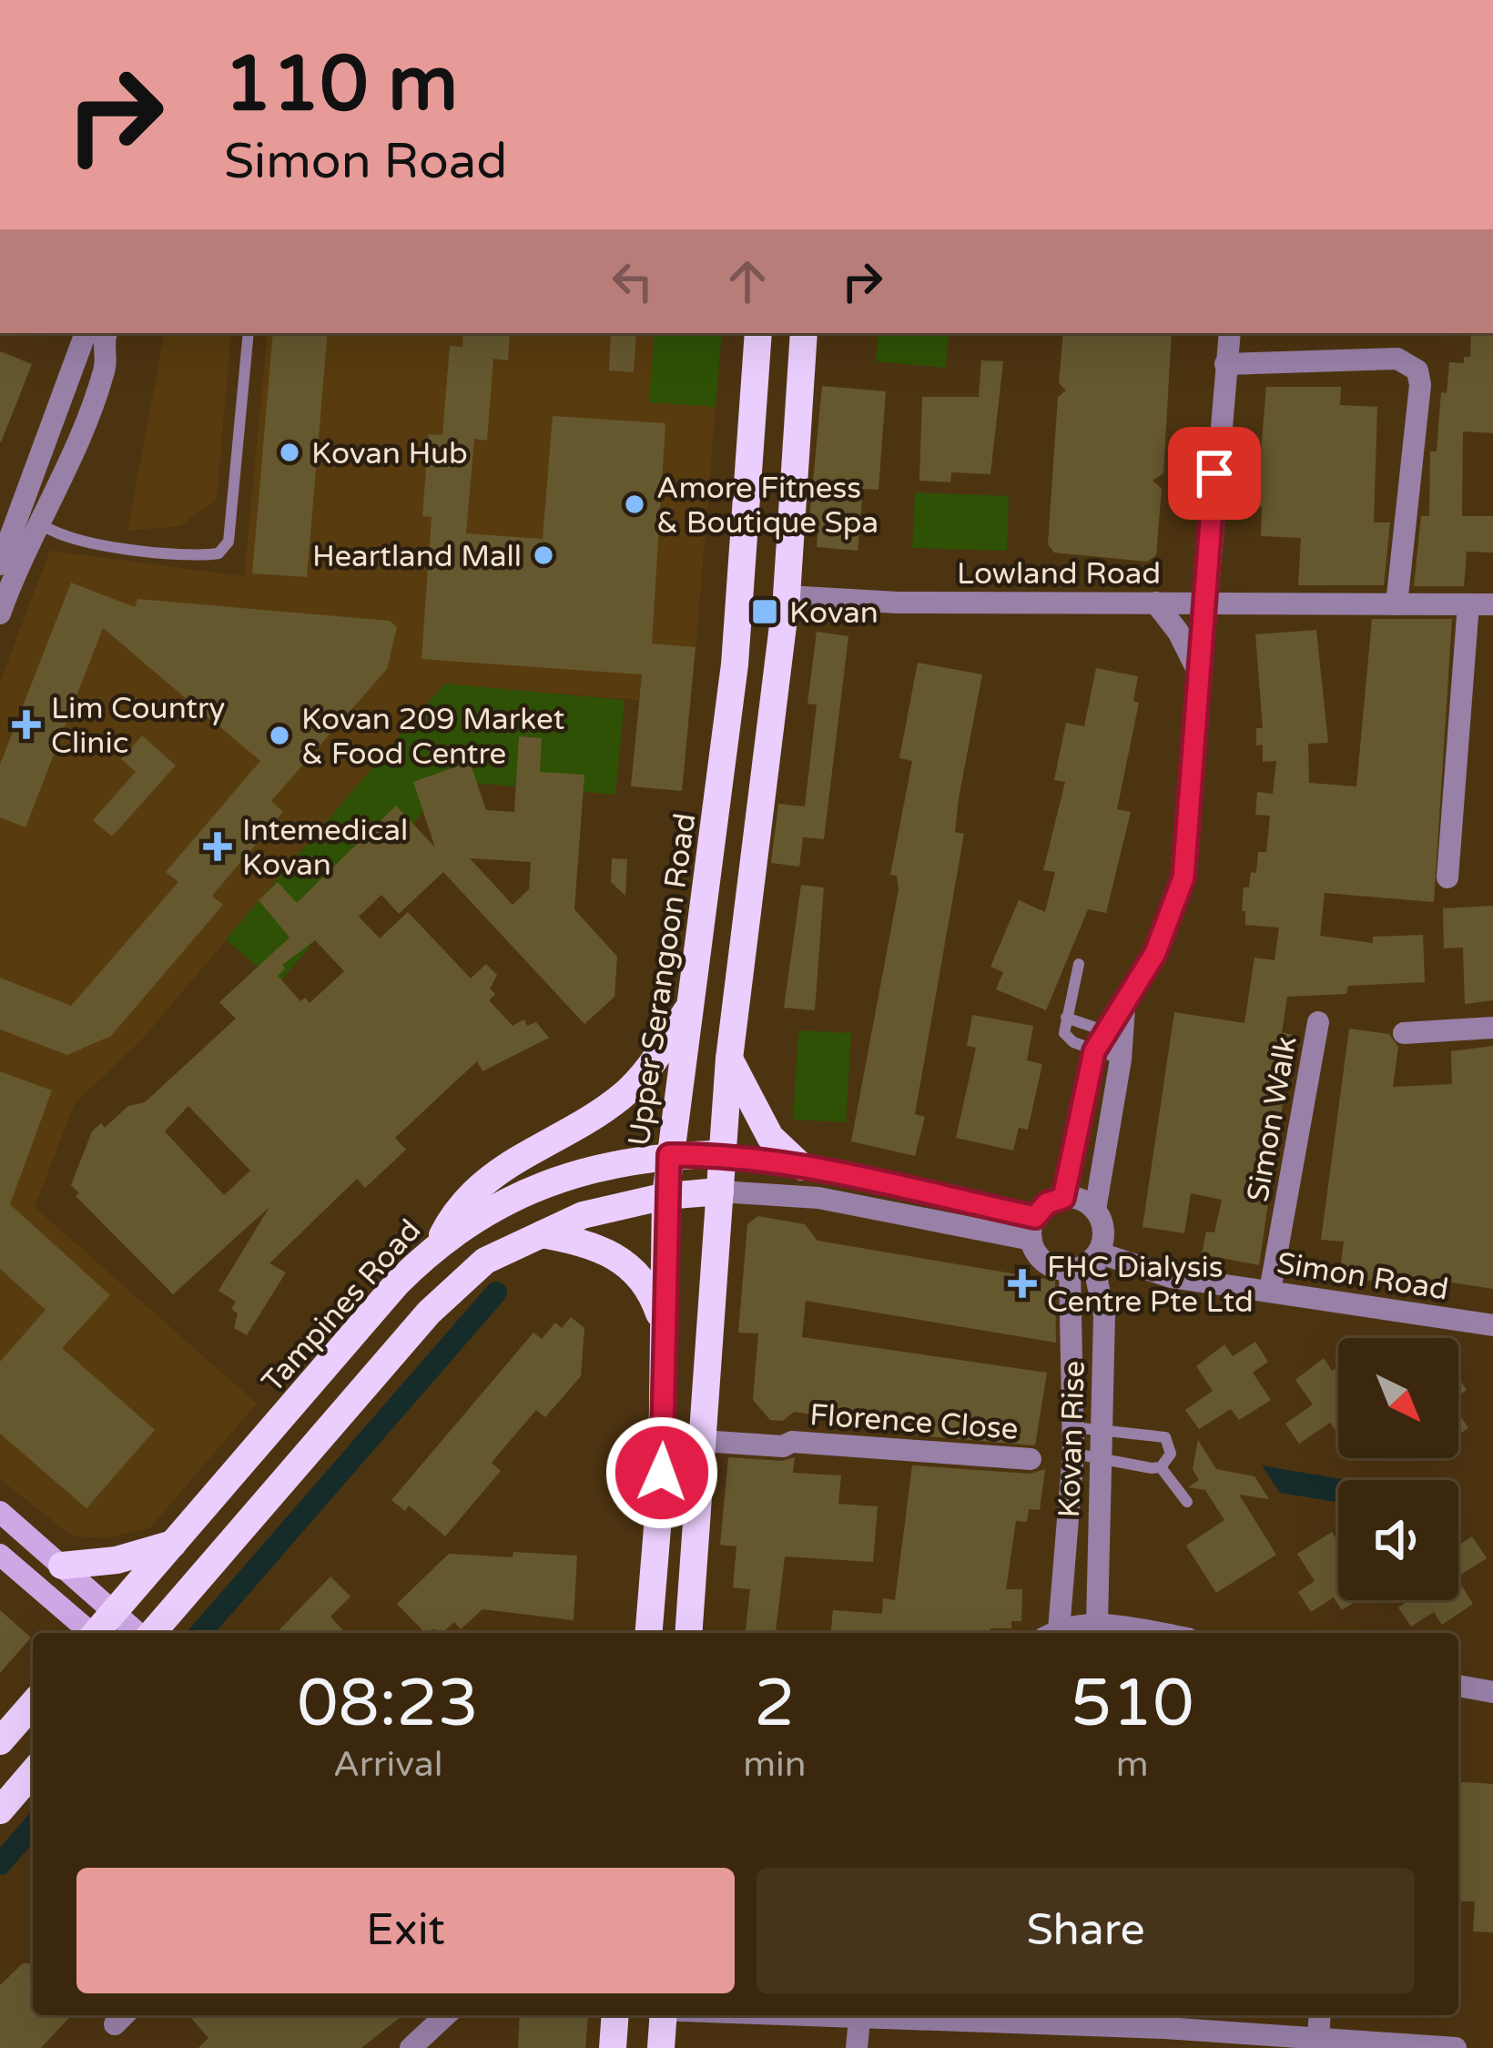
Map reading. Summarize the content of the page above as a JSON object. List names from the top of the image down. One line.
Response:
{"streets":{"main road":["Upper Serangoon Road","Tampines Road"],"street":["Lowland Road","Simon Walk","Simon Road","Florence Close","Kovan Rise"]},"crossings":[["Upper Serangoon Road","Tampines Road"],["Simon Walk","Simon Road"],["Simon Road","Kovan Rise"]],"places":{"other":["Kovan Hub","Amore Fitness & Boutique Spa","Heartland Mall","Kovan 209 Market & Food Centre"],"transit":["Kovan"],"health":["Lim Country Clinic","Intemedical Kovan","FHC Dialysis Centre Pte Ltd"]},"north":"bottom right","page":{"turn":["110 m","Simon Road"],"eta":["08:23","Arrival","2","min","510","m"],"buttons":["Exit","Share"]}}
